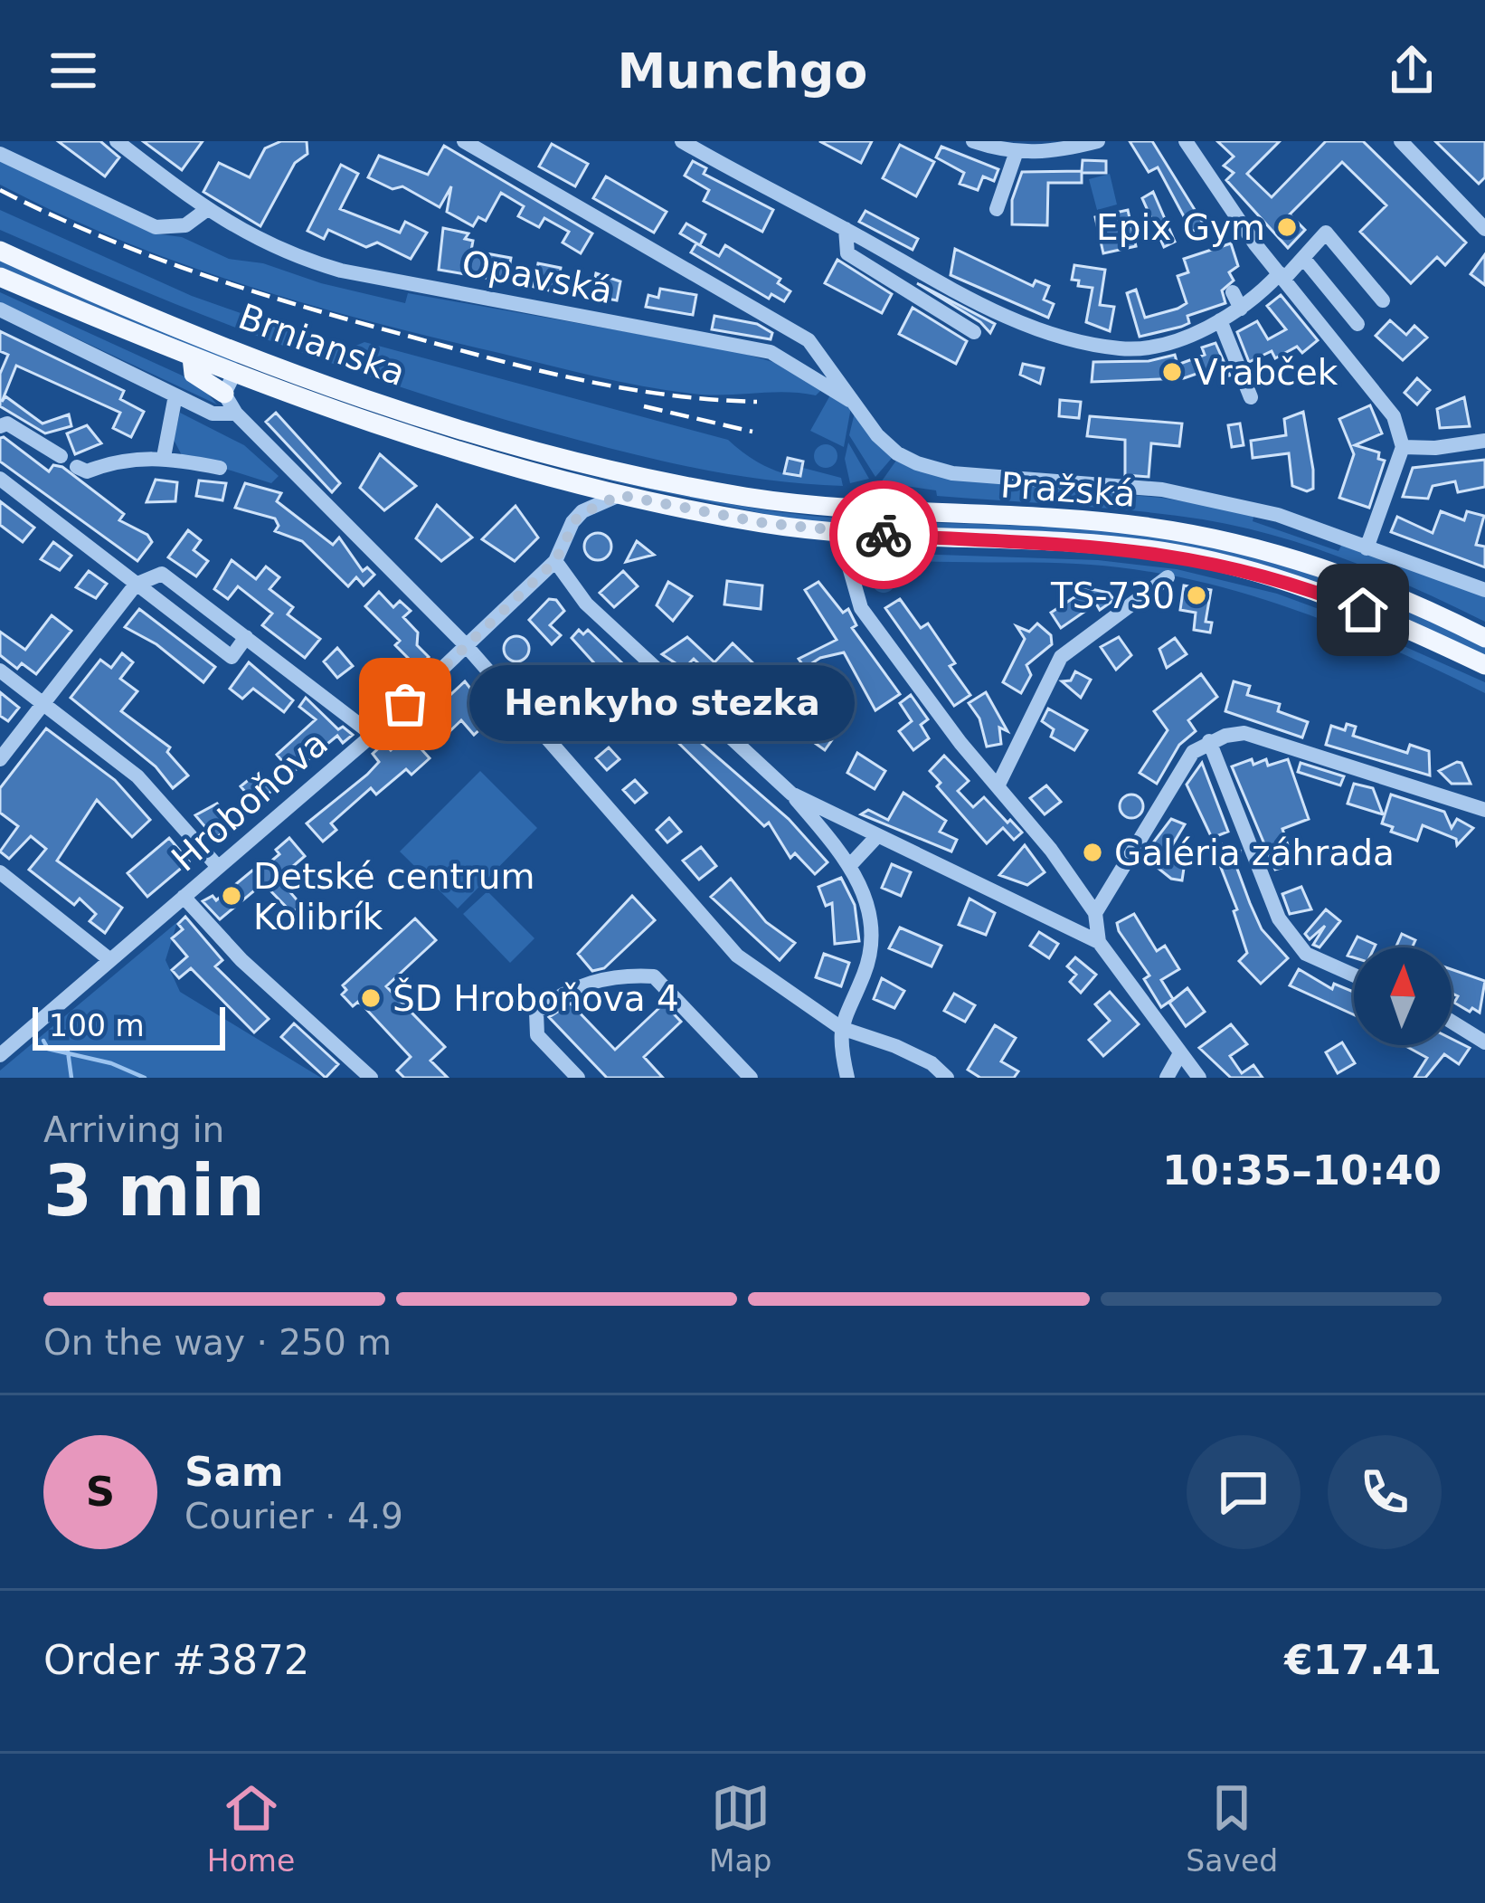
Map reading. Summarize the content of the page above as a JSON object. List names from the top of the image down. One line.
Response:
{"streets":{"main road":["Brnianska","Pražská"],"street":["Opavská","Hroboňova"]},"crossings":[["Opavská","Pražská"],["Brnianska","Pražská"],["Brnianska","Hroboňova"],["Pražská","Hroboňova"]],"places":["Epix Gym","Vrabček","TS-730","Henkyho stezka","Galéria záhrada","Detské centrum Kolibrík","ŠD Hroboňova 4"],"scale_bar":"100 m","north":"top","page":{"header":"Munchgo","bubble":"Henkyho stezka","scale":"100 m","heading":["3 min","Arriving in","10:35–10:40"],"panel":["Sam","Courier · 4.9","Order #3872","€17.41"],"bar":"On the way · 250 m","round":"S","tabs":["Home","Map","Saved"]}}
